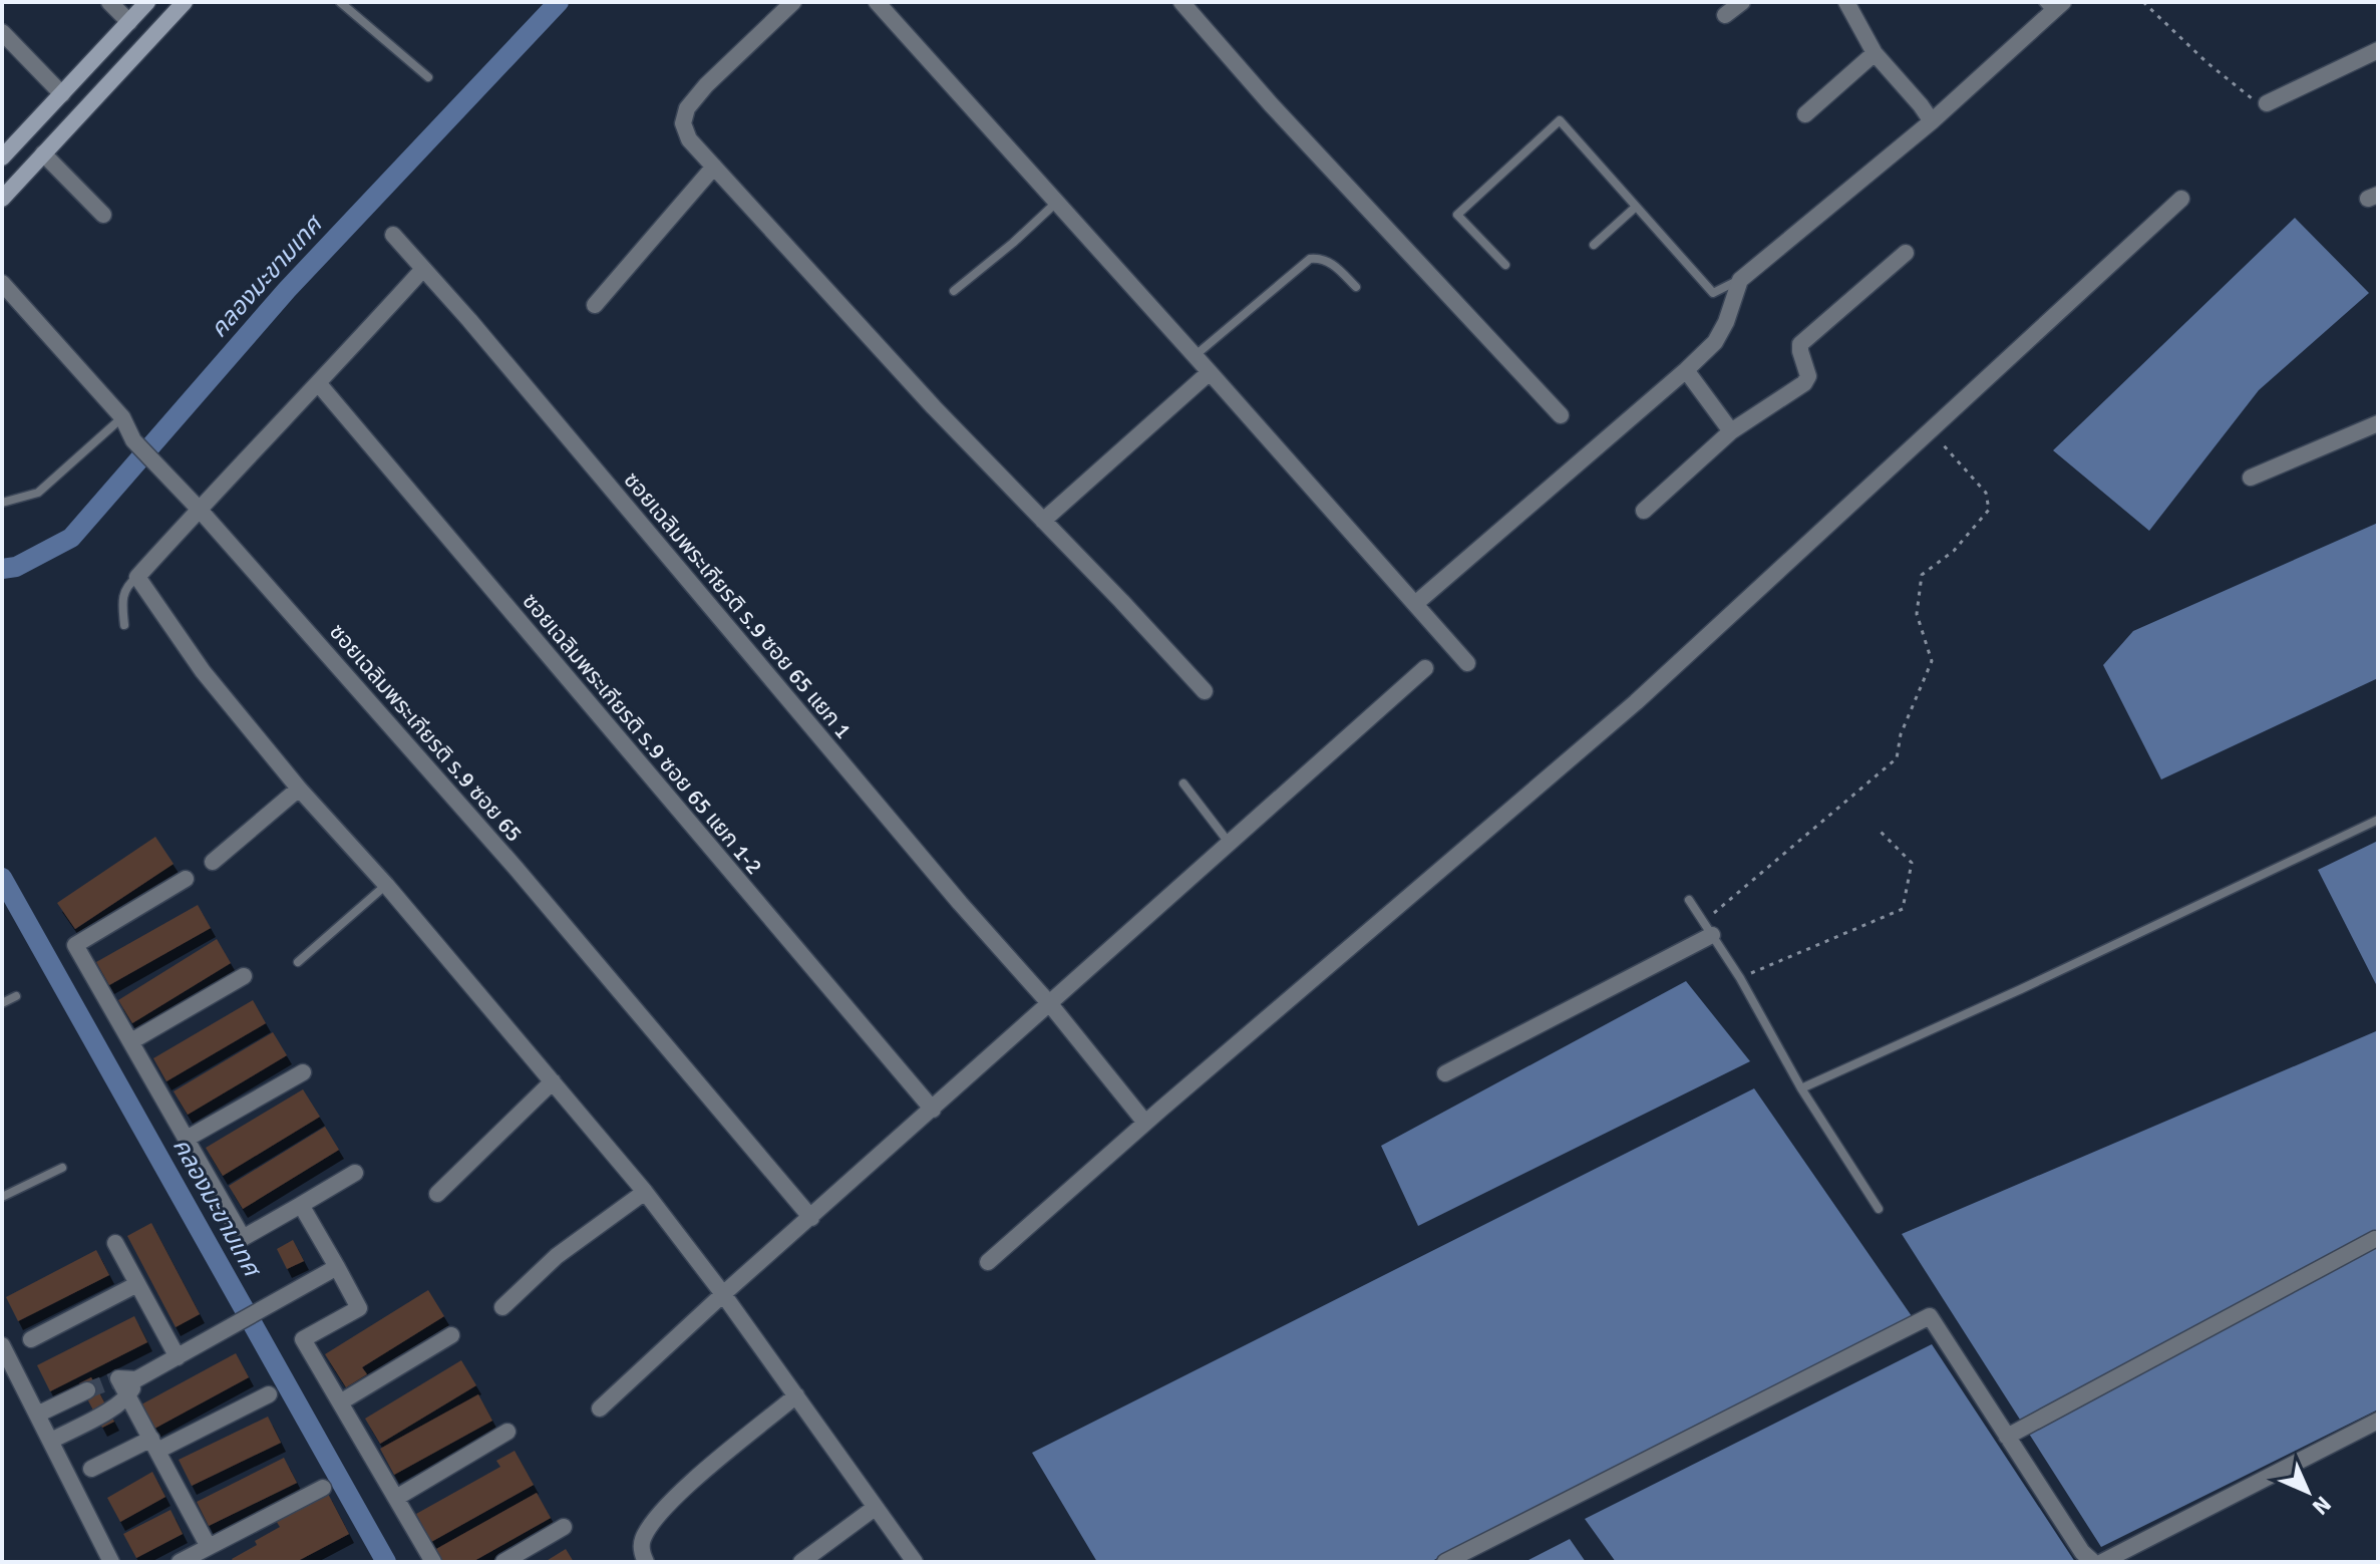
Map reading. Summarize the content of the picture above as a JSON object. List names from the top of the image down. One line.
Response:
{"streets":{"street":["ซอยเฉลิมพระเกียรติ ร.9 ซอย 65 แยก 1","ซอยเฉลิมพระเกียรติ ร.9 ซอย 65","ซอยเฉลิมพระเกียรติ ร.9 ซอย 65 แยก 1-2"]},"water":["คลองมะขามเทศ"],"north":"bottom right"}
